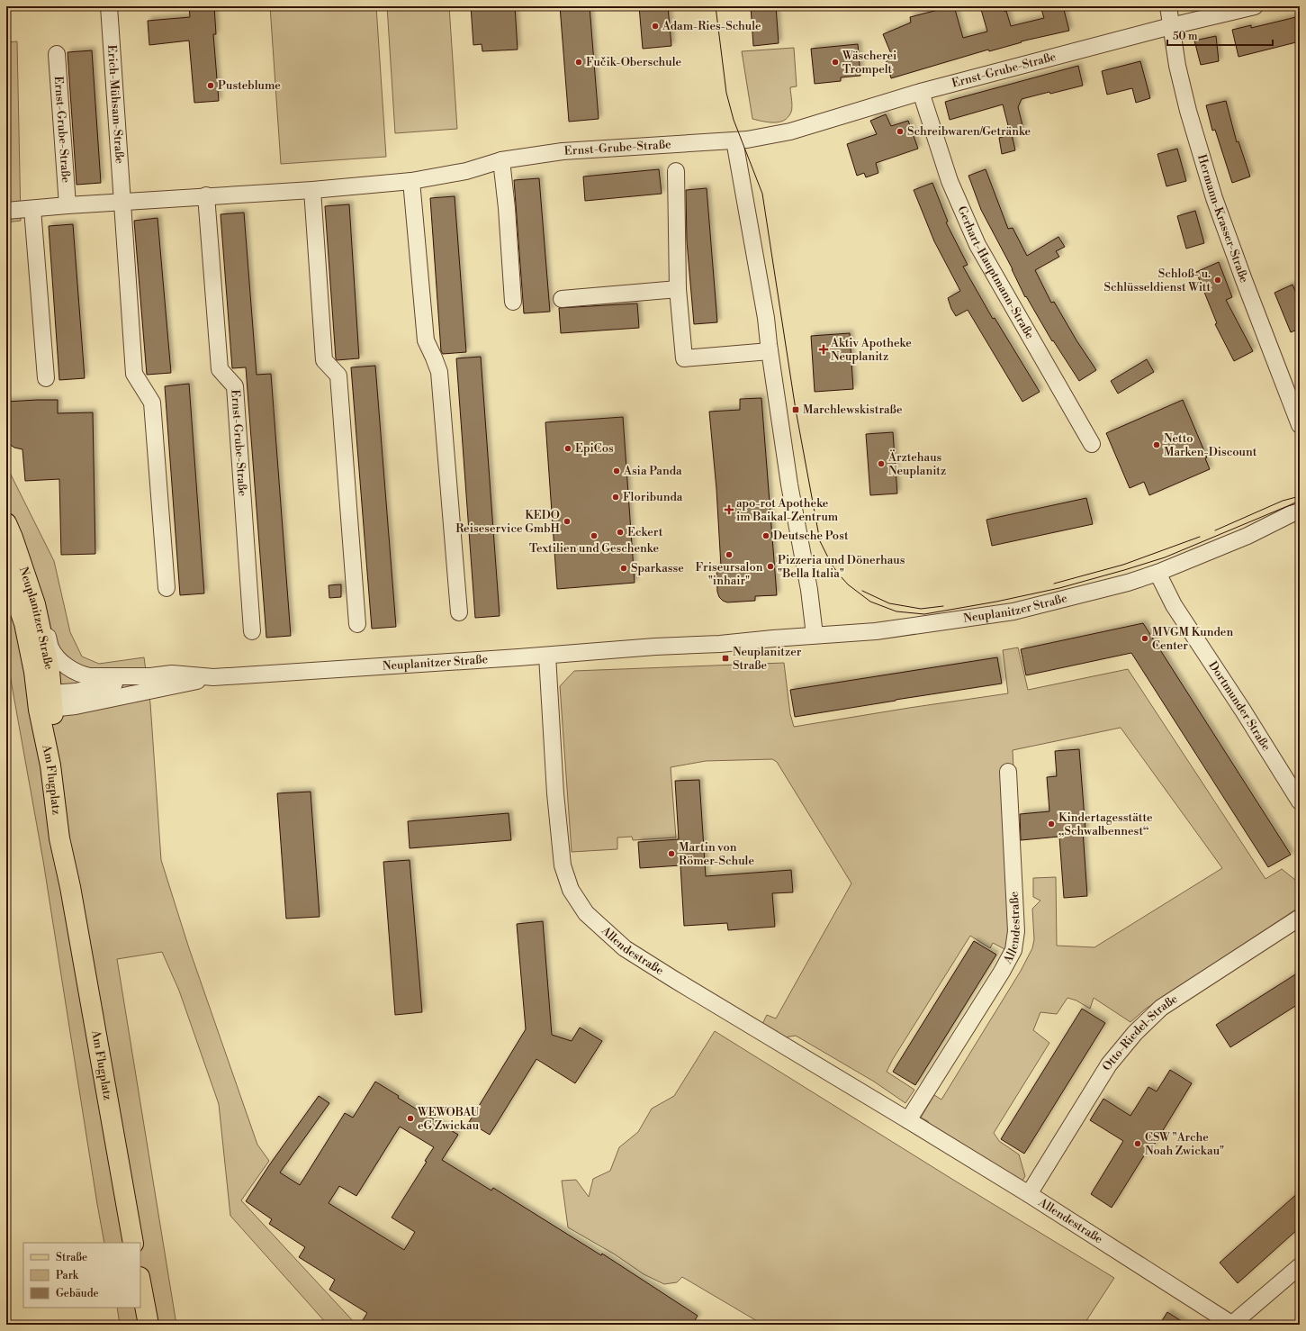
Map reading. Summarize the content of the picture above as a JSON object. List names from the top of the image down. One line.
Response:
{"streets":{"main road":["Neuplanitzer Straße","Am Flugplatz"],"street":["Ernst-Grube-Straße","Erich-Mühsam-Straße","Hermann-Krasser-Straße","Gerhart-Hauptmann-Straße","Dortmunder Straße","Allendestraße","Otto-Riedel-Straße"]},"crossings":[["Ernst-Grube-Straße","Erich-Mühsam-Straße"],["Ernst-Grube-Straße","Hermann-Krasser-Straße"],["Ernst-Grube-Straße","Gerhart-Hauptmann-Straße"],["Neuplanitzer Straße","Dortmunder Straße"],["Neuplanitzer Straße","Am Flugplatz"],["Neuplanitzer Straße","Allendestraße"],["Allendestraße","Otto-Riedel-Straße"]],"places":{"other":["Adam-Ries-Schule","Fučik-Oberschule","Wäscherei Trompelt","Pusteblume","Schreibwaren/Getränke","Schloß- u. Schlüsseldienst Witt","Netto Marken-Discount","EpiCos","Ärztehaus Neuplanitz","Asia Panda","Floribunda","KEDO Reiseservice GmbH","Eckert","Textilien und Geschenke","Deutsche Post","Friseursalon \"inhair\"","Pizzeria und Dönerhaus \"Bella Italia\"","Sparkasse","MVGM Kunden Center","Kindertagesstätte „Schwalbennest“","Martin von Römer-Schule","WEWOBAU eG Zwickau","CSW \"Arche Noah Zwickau\""],"health":["Aktiv Apotheke Neuplanitz","apo-rot Apotheke im Baikal-Zentrum"],"transit":["Marchlewskistraße","Neuplanitzer Straße"]},"legend":["Straße","Park","Gebäude"],"scale_bar":"50 m"}
